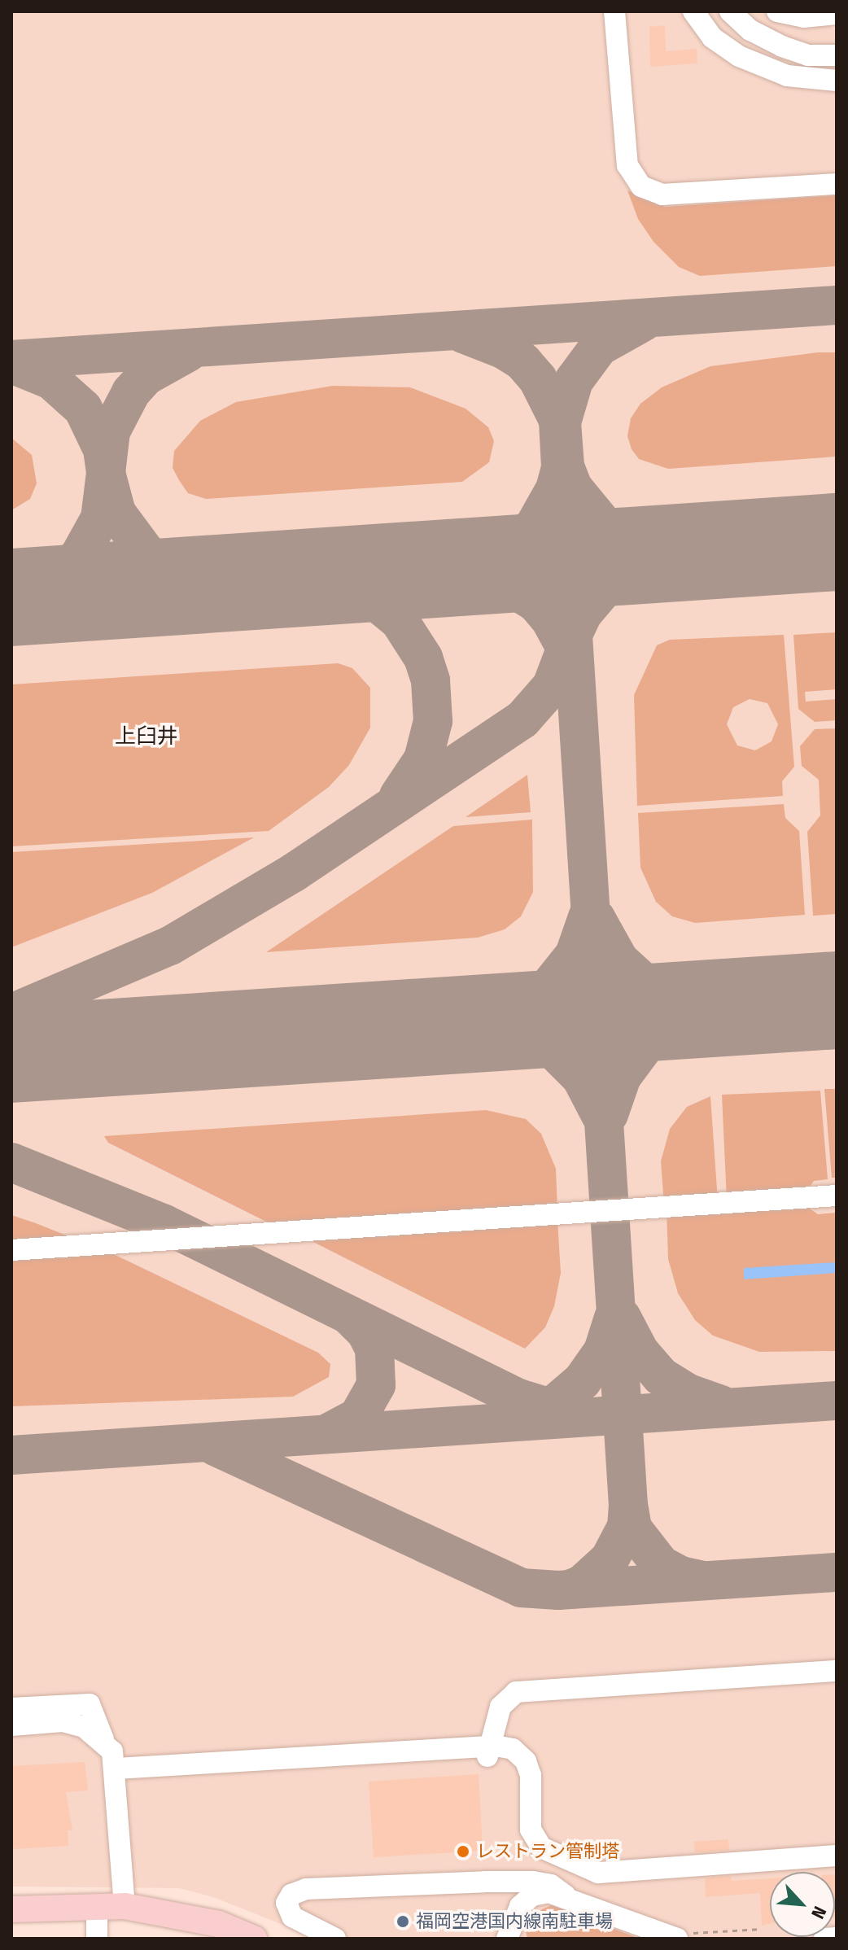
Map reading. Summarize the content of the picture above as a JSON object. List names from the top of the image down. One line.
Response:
{"districts":["上臼井"],"places":["レストラン管制塔","福岡空港国内線南駐車場"],"north":"bottom right"}
